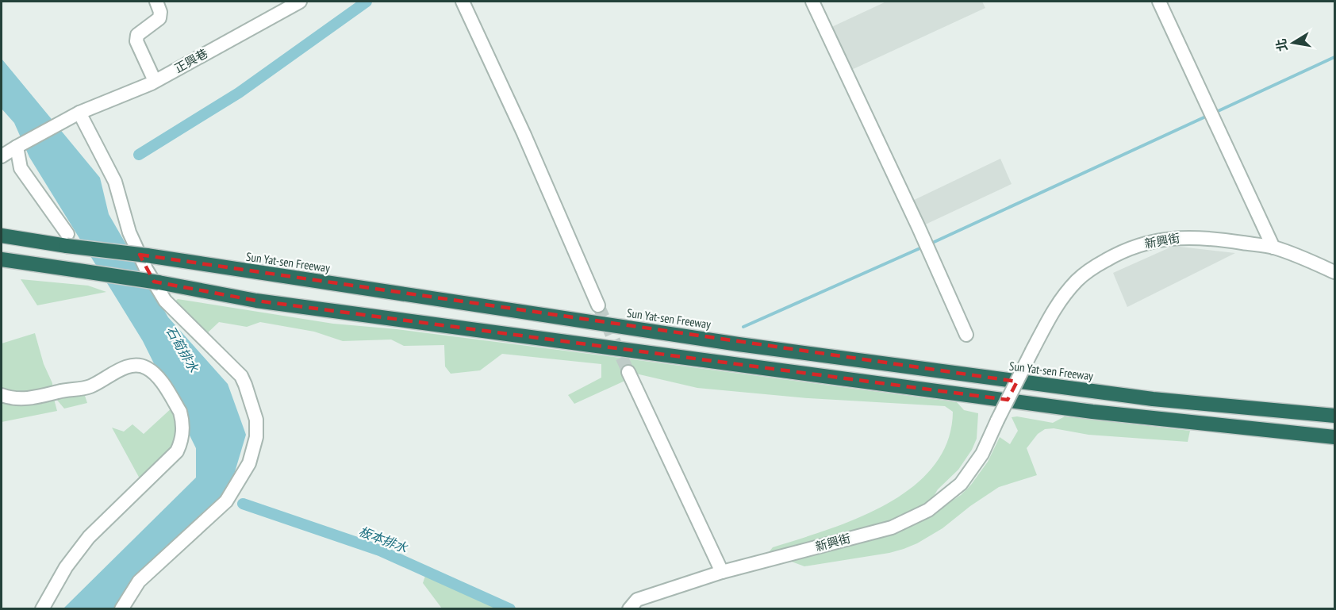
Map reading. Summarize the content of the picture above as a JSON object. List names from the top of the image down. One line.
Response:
{"streets":{"highway":["Sun Yat-sen Freeway"],"street":["正興巷","新興街"]},"water":["石筍排水","板本排水"],"north":"left"}
